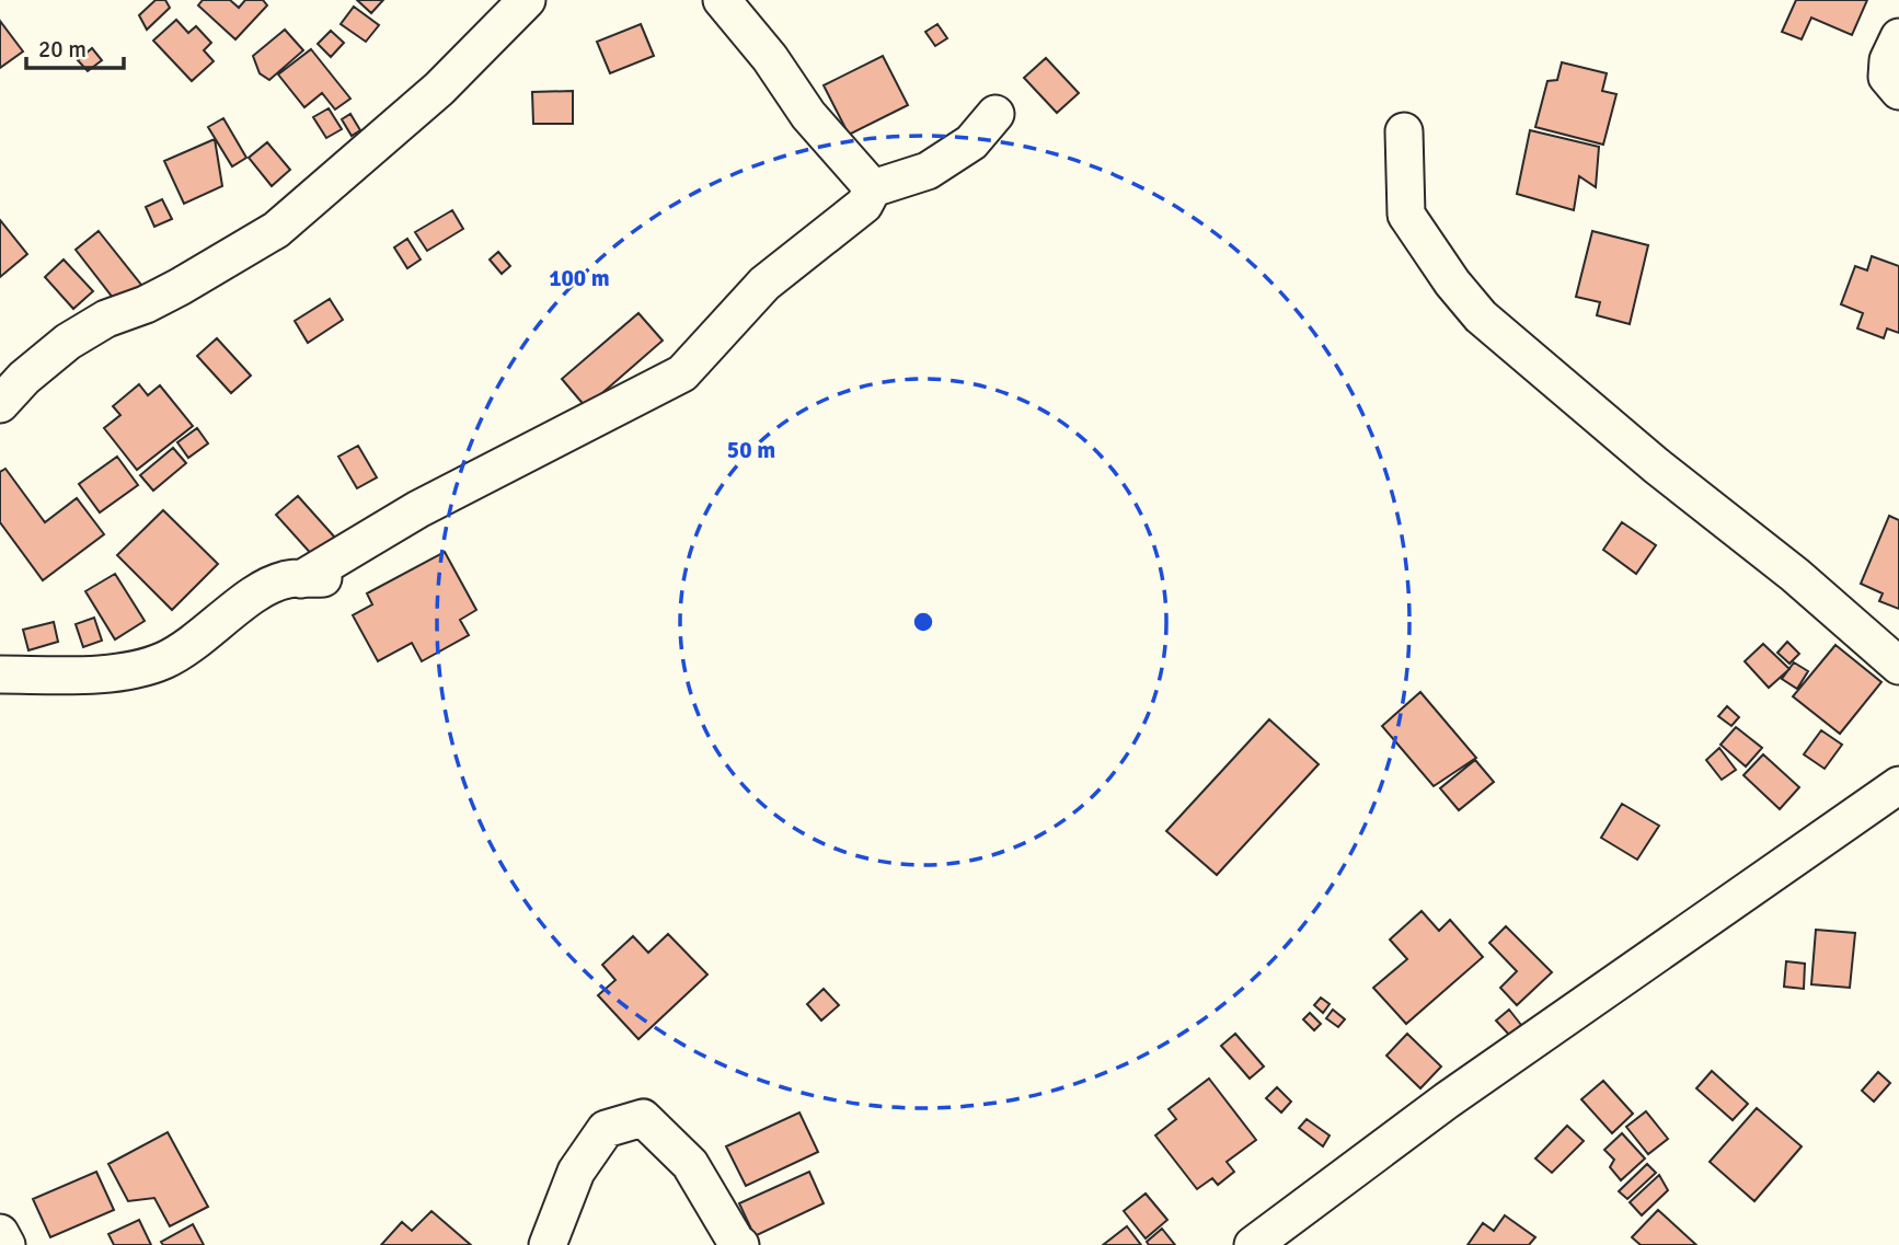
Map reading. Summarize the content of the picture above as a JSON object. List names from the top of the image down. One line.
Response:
{"scale_bar":"20 m","rings":["100 m","50 m"]}
